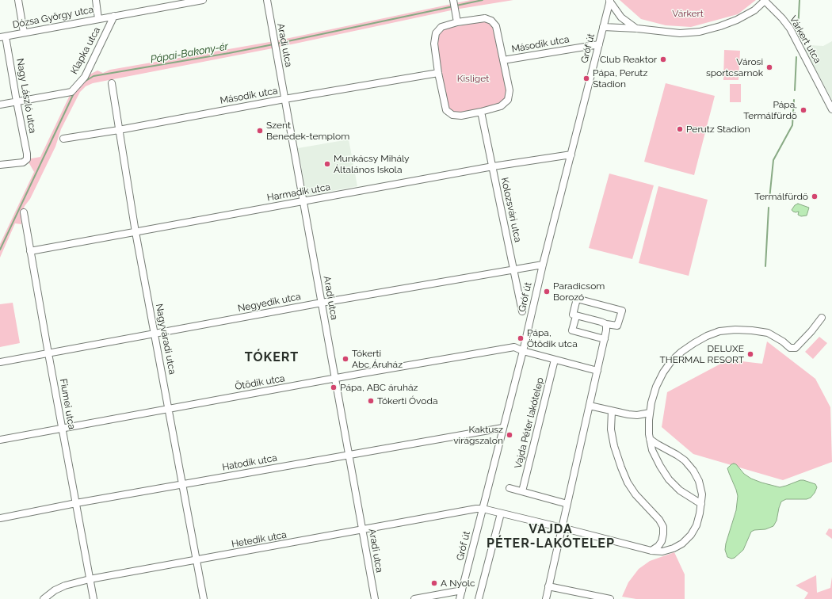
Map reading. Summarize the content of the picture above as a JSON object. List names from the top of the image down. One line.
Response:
{"streets":{"street":["Dózsa György utca","Várkert utca","Második utca","Aradi utca","Gróf út","Klapka utca","Nagy László utca","Harmadik utca","Kolozsvári utca","Negyedik utca","Nagyváradi utca","Ötödik utca","Fiumei utca","Vajda Péter lakótelep","Hatodik utca","Hetedik utca"]},"crossings":[["Dózsa György utca","Klapka utca"],["Dózsa György utca","Nagy László utca"],["Várkert utca","Gróf út"],["Második utca","Aradi utca"],["Második utca","Gróf út"],["Második utca","Kolozsvári utca"],["Második utca","Nagyváradi utca"],["Aradi utca","Harmadik utca"],["Aradi utca","Negyedik utca"],["Aradi utca","Ötödik utca"],["Aradi utca","Hatodik utca"],["Aradi utca","Hetedik utca"],["Gróf út","Harmadik utca"],["Gróf út","Negyedik utca"],["Gróf út","Ötödik utca"],["Gróf út","Hatodik utca"],["Gróf út","Hetedik utca"],["Klapka utca","Nagy László utca"],["Harmadik utca","Kolozsvári utca"],["Harmadik utca","Nagyváradi utca"],["Harmadik utca","Fiumei utca"],["Kolozsvári utca","Negyedik utca"],["Negyedik utca","Nagyváradi utca"],["Negyedik utca","Fiumei utca"],["Nagyváradi utca","Ötödik utca"],["Nagyváradi utca","Hatodik utca"],["Nagyváradi utca","Hetedik utca"],["Ötödik utca","Fiumei utca"],["Fiumei utca","Hatodik utca"],["Fiumei utca","Hetedik utca"]],"districts":["TÓKERT","VAJDA PÉTER-LAKÓTELEP"],"water":["Pápai-Bakony-ér"],"parks":["Várkert","Kisliget"],"places":["Club Reaktor","Városi sportcsarnok","Pápa, Perutz Stadion","Pápa, Termálfürdő","Perutz Stadion","Szent Benedek-templom","Munkácsy Mihály Általános Iskola","Termálfürdő","Paradicsom Borozó","Pápa, Ötödik utca","DELUXE THERMAL RESORT","Tókerti Abc Áruház","Pápa, ABC áruház","Tókerti Óvoda","Kaktusz virágszalon","A Nyolc"]}
